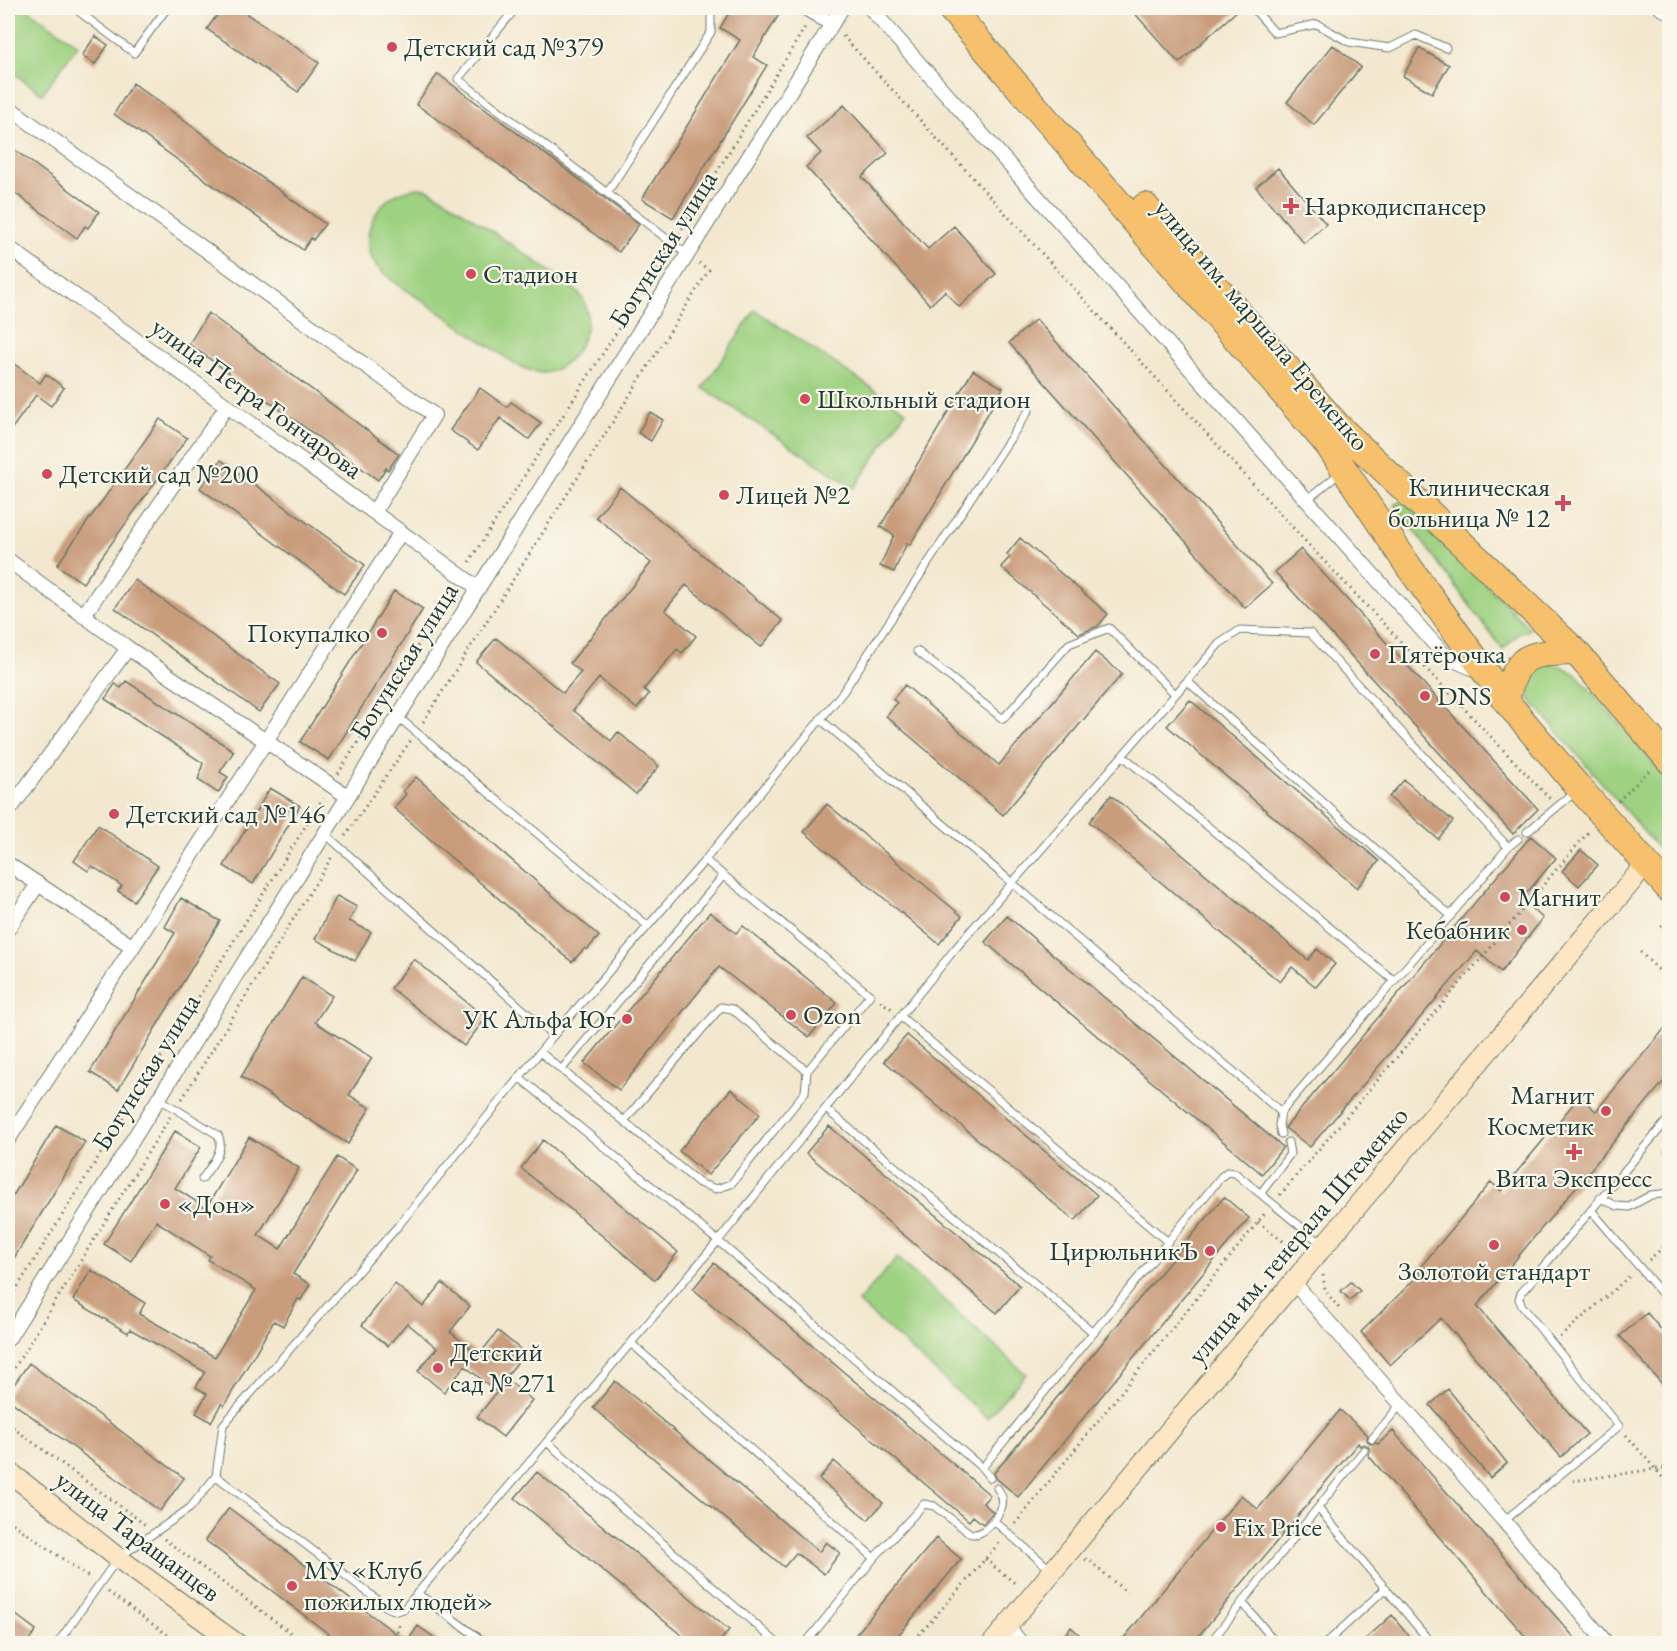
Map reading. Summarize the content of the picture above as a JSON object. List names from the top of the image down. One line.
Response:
{"streets":{"highway":["улица им. маршала Еременко"],"street":["Богунская улица","улица Петра Гончарова","улица им. генерала Штеменко","улица Таращанцев"]},"crossings":[["Богунская улица","улица Петра Гончарова"],["улица им. маршала Еременко","улица им. генерала Штеменко"]],"places":{"other":["Детский сад №379","Стадион","Школьный стадион","Детский сад №200","Лицей №2","Покупалко","Пятёрочка","DNS","Детский сад №146","Магнит","Кебабник","Ozon","УК Альфа Юг","Магнит Косметик","«Дон»","Золотой стандарт","ЦирюльникЪ","Детский сад № 271","Fix Price","МУ «Клуб пожилых людей»"],"health":["Наркодиспансер","Клиническая больница № 12","Вита Экспресс"]}}
